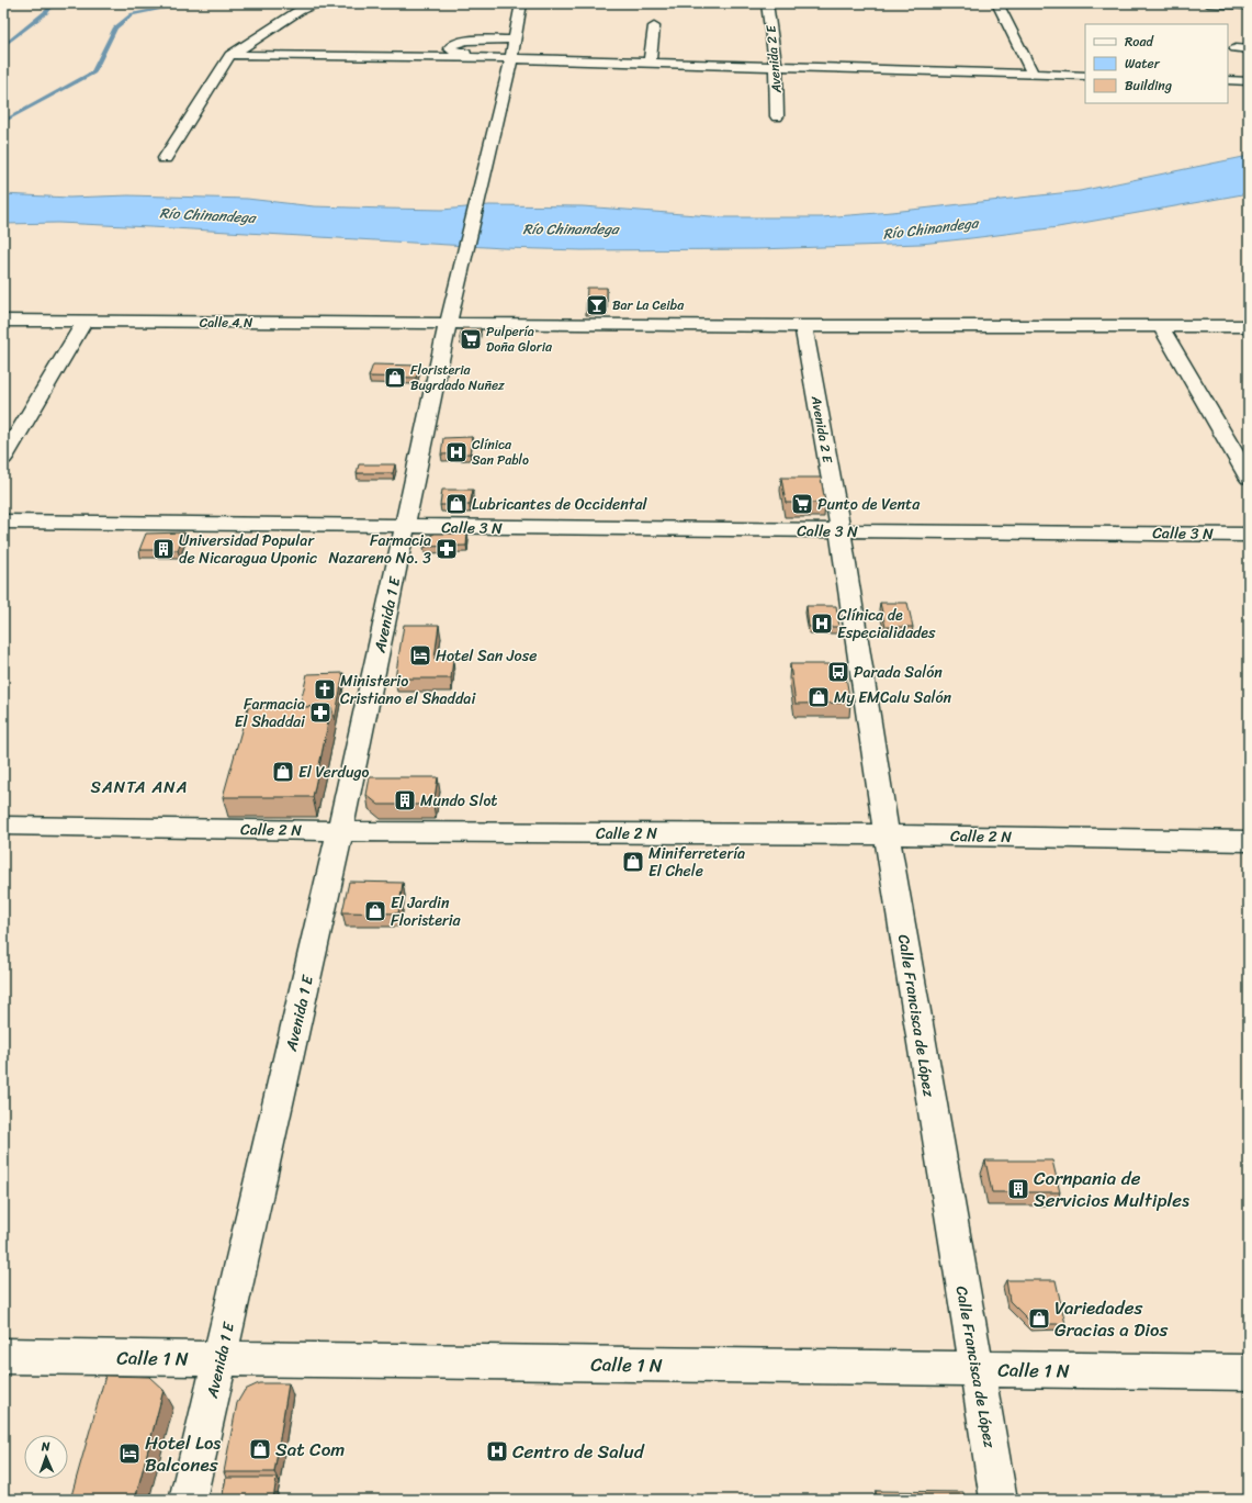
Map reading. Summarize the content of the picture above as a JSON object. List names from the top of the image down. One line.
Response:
{"streets":{"street":["Avenida 2 E","Calle 4 N","Calle 3 N","Avenida 1 E","Calle 2 N","Calle Francisca de López","Calle 1 N"]},"crossings":[["Avenida 2 E","Calle 4 N"],["Avenida 2 E","Calle 3 N"],["Avenida 2 E","Calle Francisca de López"],["Calle 4 N","Avenida 1 E"],["Calle 3 N","Avenida 1 E"],["Calle 3 N","Calle Francisca de López"],["Avenida 1 E","Calle 2 N"],["Avenida 1 E","Calle 1 N"],["Calle 2 N","Calle Francisca de López"],["Calle Francisca de López","Calle 1 N"]],"districts":["SANTA ANA"],"water":["Río Chinandega"],"places":{"bar":["Bar La Ceiba"],"supermarket":["Pulpería Doña Gloria","Punto de Venta"],"shop":["Floristeria Bugrdado Nuñez","Lubricantes de Occidental","My EMCalu Salón","El Verdugo","Miniferretería El Chele","El Jardin Floristeria","Variedades Gracias a Dios","Sat Com"],"hospital":["Clínica San Pablo","Clínica de Especialidades","Centro de Salud"],"building":["Universidad Popular de Nicaragua Uponic","Mundo Slot","Cornpania de Servicios Multiples"],"pharmacy":["Farmacia Nazareno No. 3","Farmacia El Shaddai"],"hotel":["Hotel San Jose","Hotel Los Balcones"],"bus stop":["Parada Salón"],"church":["Ministerio Cristiano el Shaddai"]},"legend":["Road","Water","Building"],"north":"top"}
